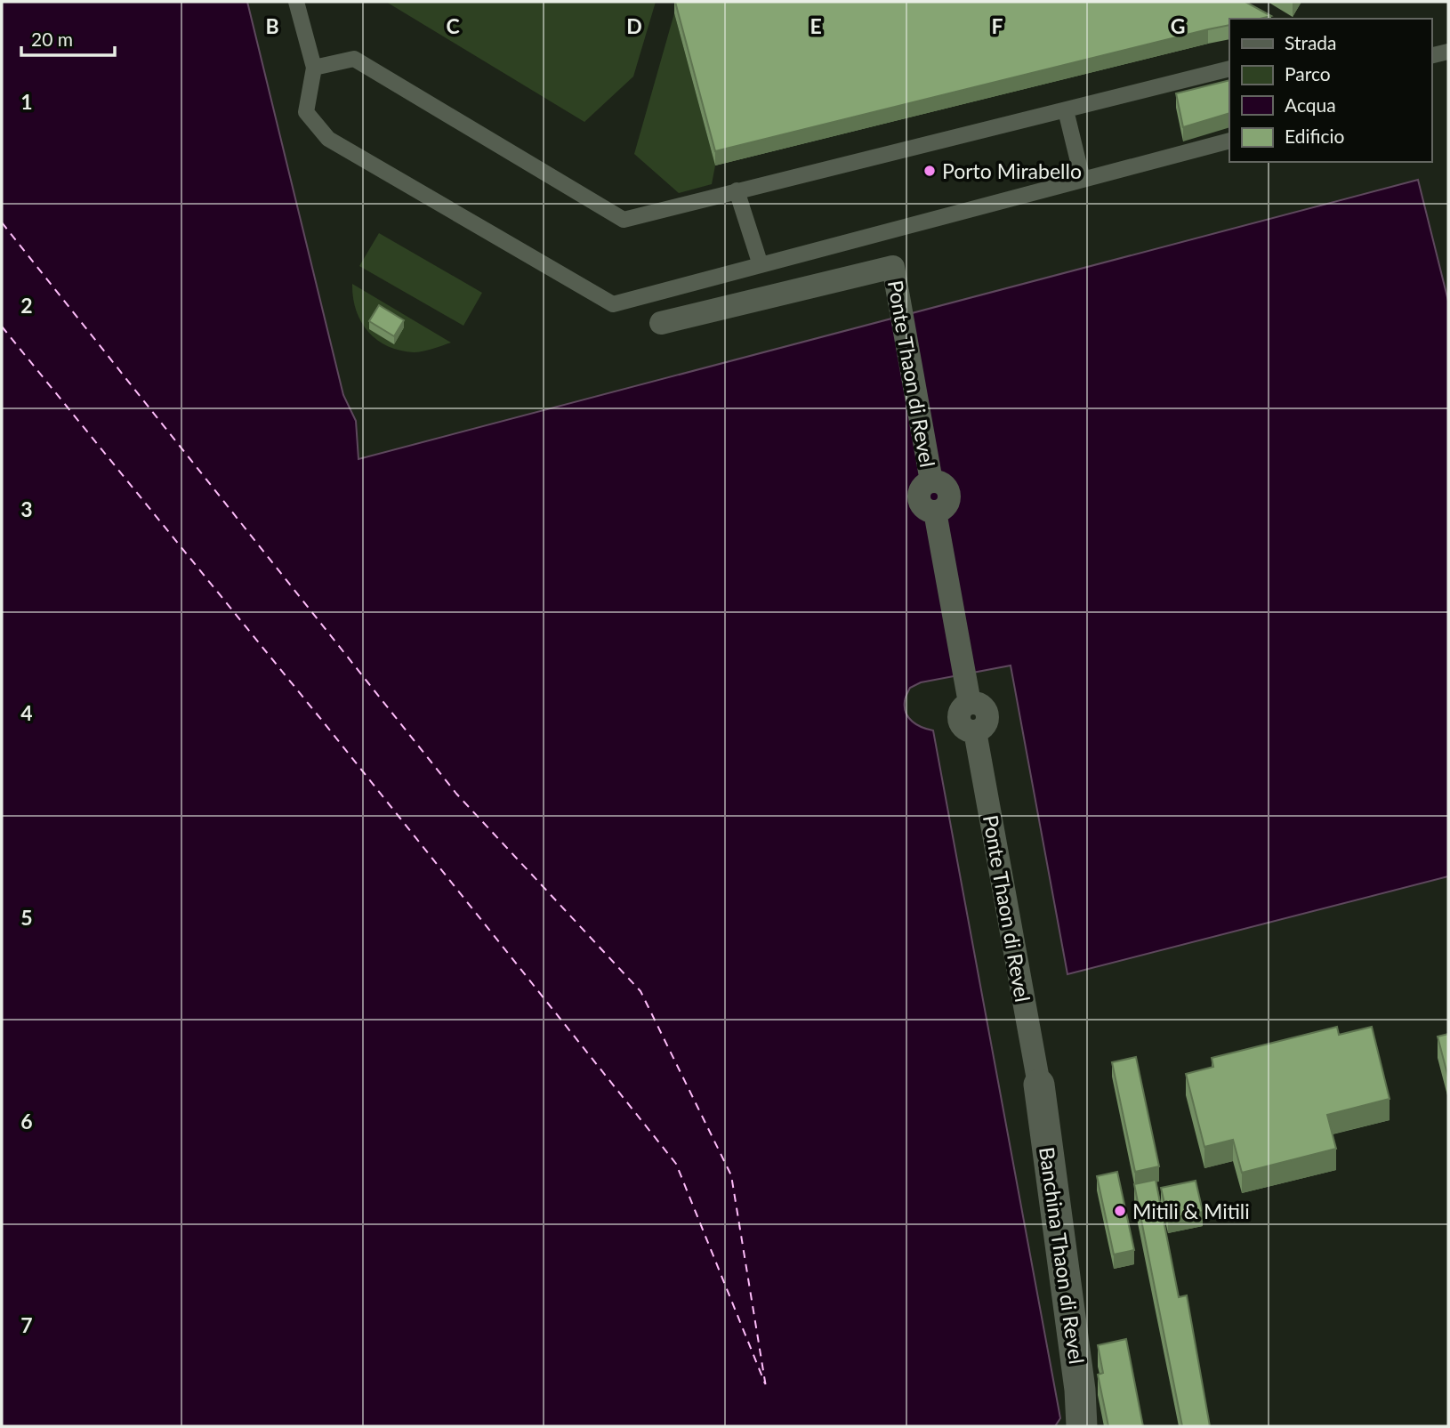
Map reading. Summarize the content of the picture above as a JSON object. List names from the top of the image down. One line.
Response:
{"streets":{"street":["Ponte Thaon di Revel","Banchina Thaon di Revel"]},"crossings":[["Ponte Thaon di Revel","Banchina Thaon di Revel"]],"places":["Porto Mirabello","Mitili & Mitili"],"legend":["Strada","Parco","Acqua","Edificio"],"scale_bar":"20 m","grid":{"columns":["B","C","D","E","F","G"],"rows":["1","2","3","4","5","6","7"]}}
